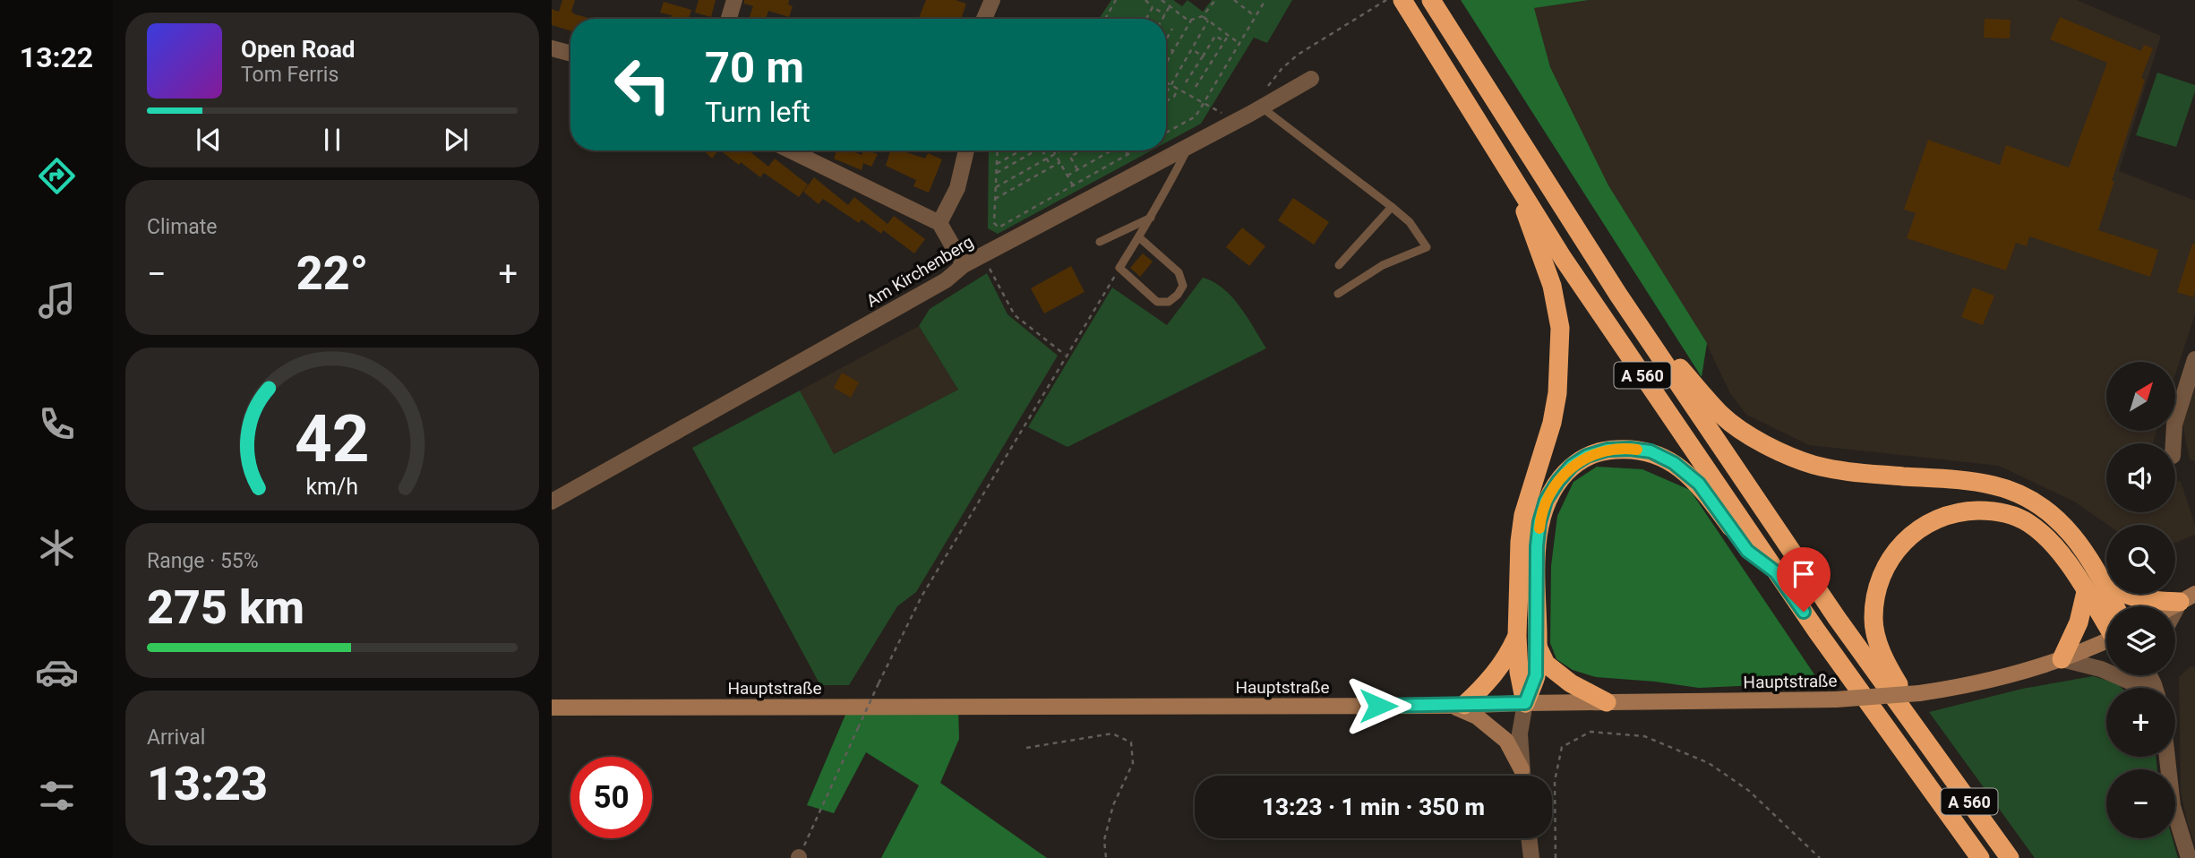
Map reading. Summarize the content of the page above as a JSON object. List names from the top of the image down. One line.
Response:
{"streets":{"highway":["A 560"],"main road":["Hauptstraße"],"street":["Am Kirchenberg"]},"north":"top right","page":{"tabs":"13:22","turn":["70 m","Turn left"],"song":["Open Road","Tom Ferris"],"tile":["Climate",["Range · 55%","275 km"],["Arrival","13:23"]],"heat":["−","22°","+"],"map_buttons":["+","−"],"limit":"50","trip":"13:23 · 1 min · 350 m","gauge":["42","km/h"]}}
